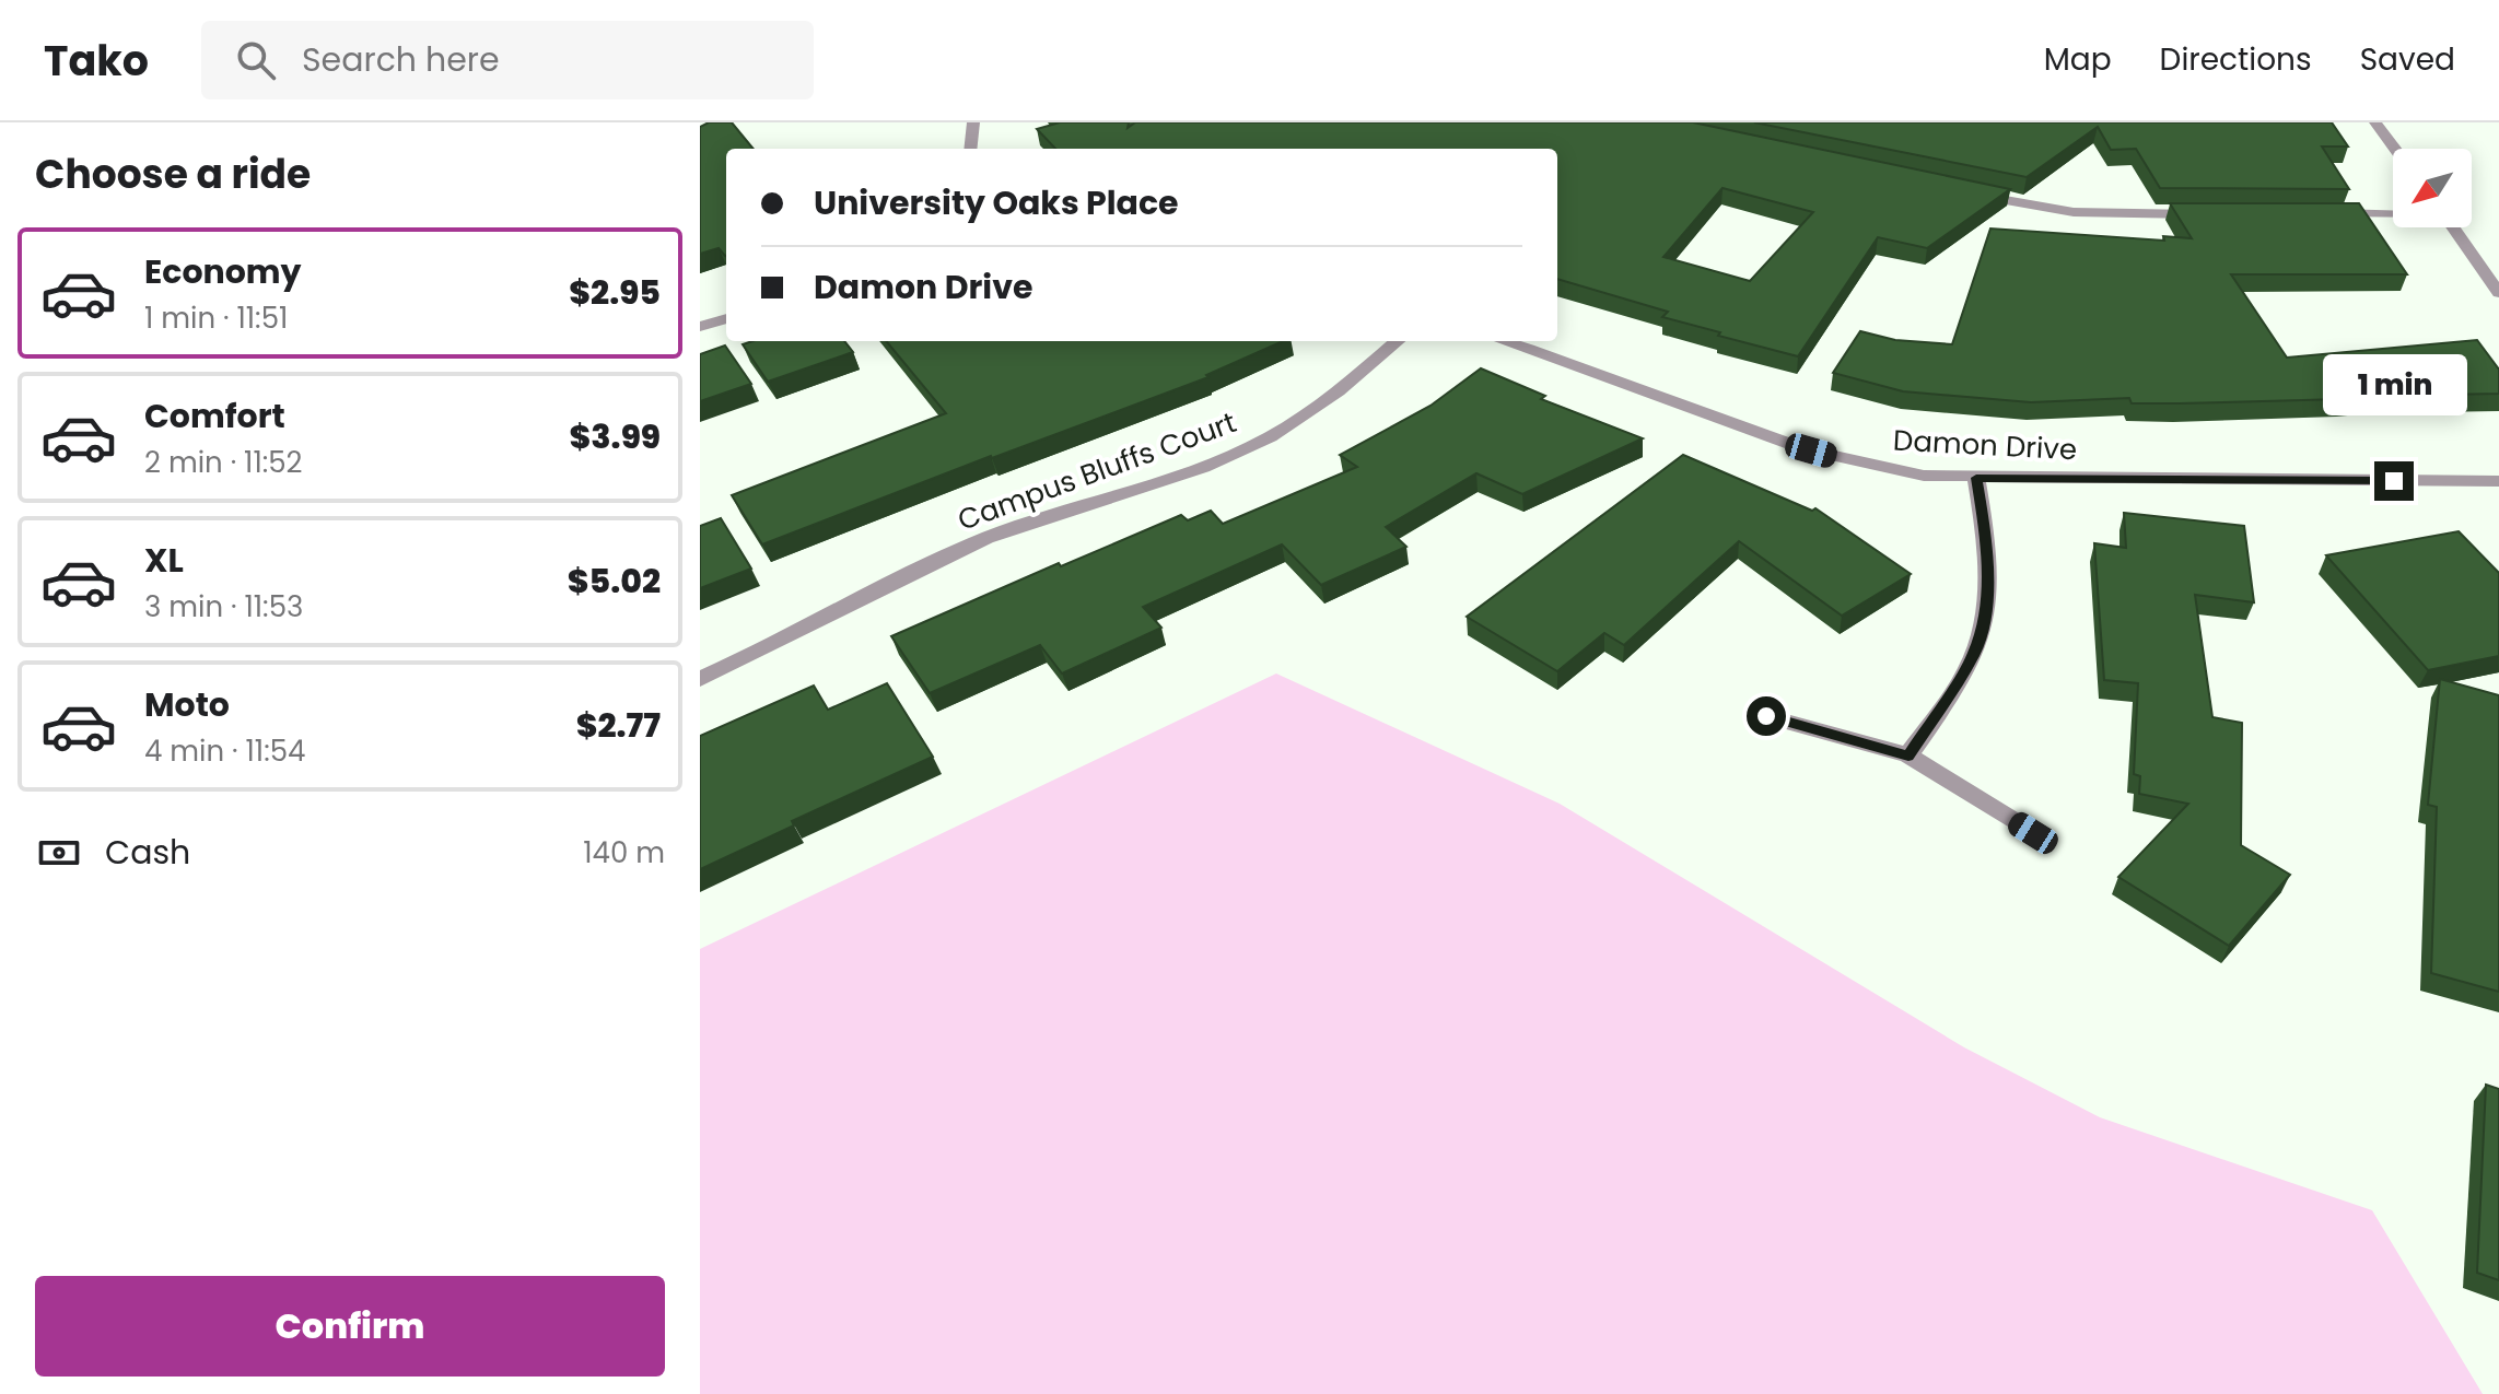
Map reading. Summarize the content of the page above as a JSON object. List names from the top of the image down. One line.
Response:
{"streets":{"street":["Damon Drive","Campus Bluffs Court"]},"north":"bottom left","page":{"header":"Tako","search":"Search here","nav":["Map","Directions","Saved"],"heading":"Choose a ride","banner":["University Oaks Place","Damon Drive"],"list":[{"name":"Economy","note":"1 min · 11:51","value":"$2.95"},{"name":"Comfort","note":"2 min · 11:52","value":"$3.99"},{"name":"XL","note":"3 min · 11:53","value":"$5.02"},{"name":"Moto","note":"4 min · 11:54","value":"$2.77"}],"bubble":"1 min","pay":["Cash","140 m"],"buttons":"Confirm"}}
